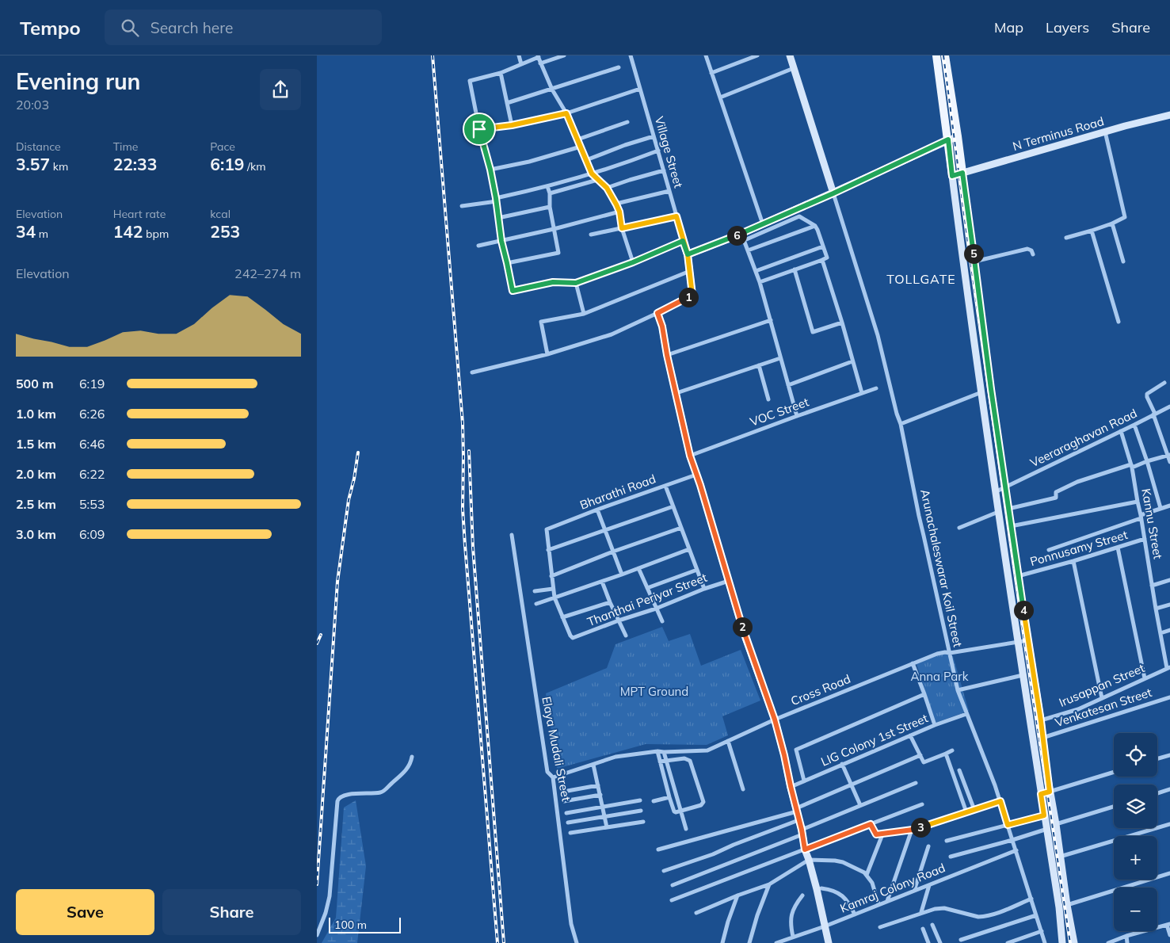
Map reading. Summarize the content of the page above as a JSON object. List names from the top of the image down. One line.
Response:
{"streets":{"main road":["N Terminus Road"],"street":["Village Street","VOC Street","Veeraraghavan Road","Bharathi Road","Kannu Street","Ponnusamy Street","Arunachaleswarar Koil Street","Thanthai Periyar Street","Irusappan Street","Cross Road","Venkatesan Street","LIG Colony 1st Street","Elaya Mudali Street","Kamraj Colony Road"]},"crossings":[["Veeraraghavan Road","Kannu Street"],["Kannu Street","Ponnusamy Street"],["Kannu Street","Irusappan Street"],["Arunachaleswarar Koil Street","Cross Road"],["Arunachaleswarar Koil Street","LIG Colony 1st Street"],["Arunachaleswarar Koil Street","Kamraj Colony Road"],["Cross Road","Elaya Mudali Street"]],"districts":["TOLLGATE"],"parks":["Anna Park","MPT Ground"],"scale_bar":"100 m","page":{"header":"Tempo","search":"Search here","nav":["Map","Layers","Share"],"heading":["Evening run","20:03"],"stats":[["Distance","3.57 km"],["Time","22:33"],["Pace","6:19 /km"],["Elevation","34 m"],["Heart rate","142 bpm"],["kcal","253"]],"pins":["6","5","1","4","2","3"],"chart":["Elevation","242–274 m"],"list":[{"name":"500 m","note":"6:19"},{"name":"1.0 km","note":"6:26"},{"name":"1.5 km","note":"6:46"},{"name":"2.0 km","note":"6:22"},{"name":"2.5 km","note":"5:53"},{"name":"3.0 km","note":"6:09"}],"map_buttons":["+","−"],"buttons":["Save","Share"],"scale":"100 m"}}
